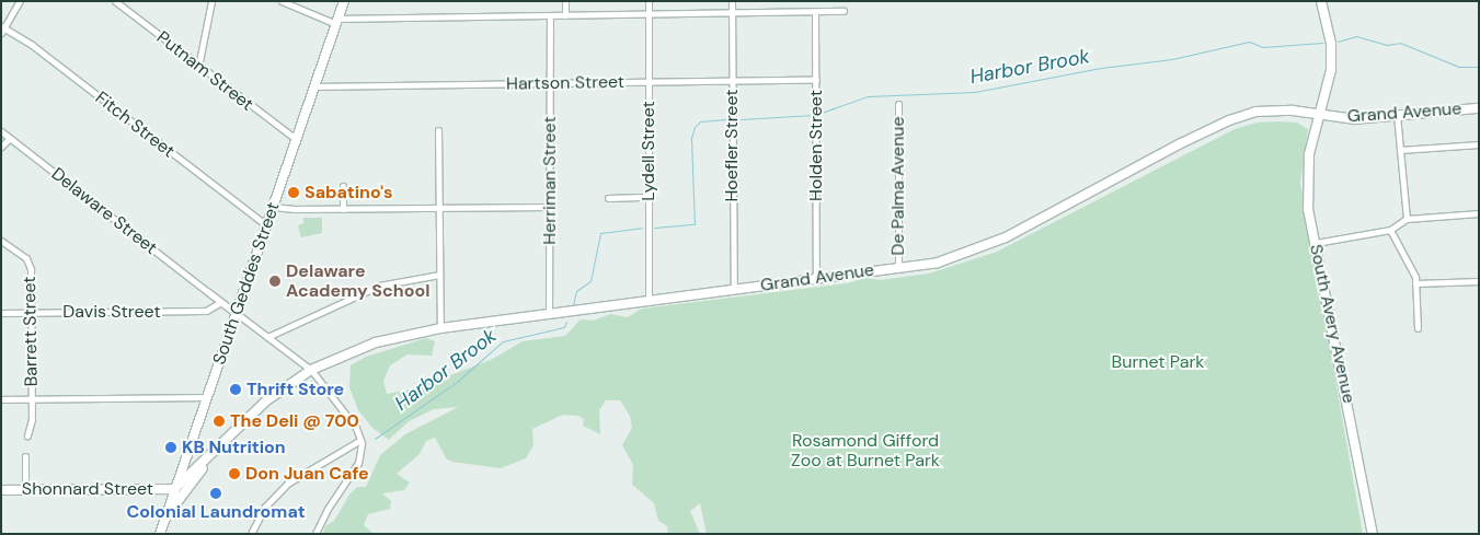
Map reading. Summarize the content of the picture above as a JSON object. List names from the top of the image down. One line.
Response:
{"streets":{"street":["Putnam Street","Hartson Street","Grand Avenue","Fitch Street","Hoefler Street","Holden Street","Lydell Street","Herriman Street","De Palma Avenue","Delaware Street","South Geddes Street","Davis Street","South Avery Avenue","Barrett Street","Shonnard Street"]},"crossings":[["Putnam Street","South Geddes Street"],["Hartson Street","Hoefler Street"],["Hartson Street","Holden Street"],["Hartson Street","Lydell Street"],["Hartson Street","Herriman Street"],["Hartson Street","South Geddes Street"],["Grand Avenue","Hoefler Street"],["Grand Avenue","Holden Street"],["Grand Avenue","Lydell Street"],["Grand Avenue","Herriman Street"],["Grand Avenue","De Palma Avenue"],["Grand Avenue","Delaware Street"],["Grand Avenue","South Geddes Street"],["Grand Avenue","South Avery Avenue"],["Grand Avenue","Shonnard Street"],["Fitch Street","South Geddes Street"],["Delaware Street","South Geddes Street"],["Delaware Street","Davis Street"],["South Geddes Street","Shonnard Street"],["Davis Street","Barrett Street"]],"water":["Harbor Brook"],"parks":["Burnet Park","Rosamond Gifford Zoo at Burnet Park"],"places":["Sabatino's","Delaware Academy School","Thrift Store","The Deli @ 700","KB Nutrition","Don Juan Cafe","Colonial Laundromat"]}
